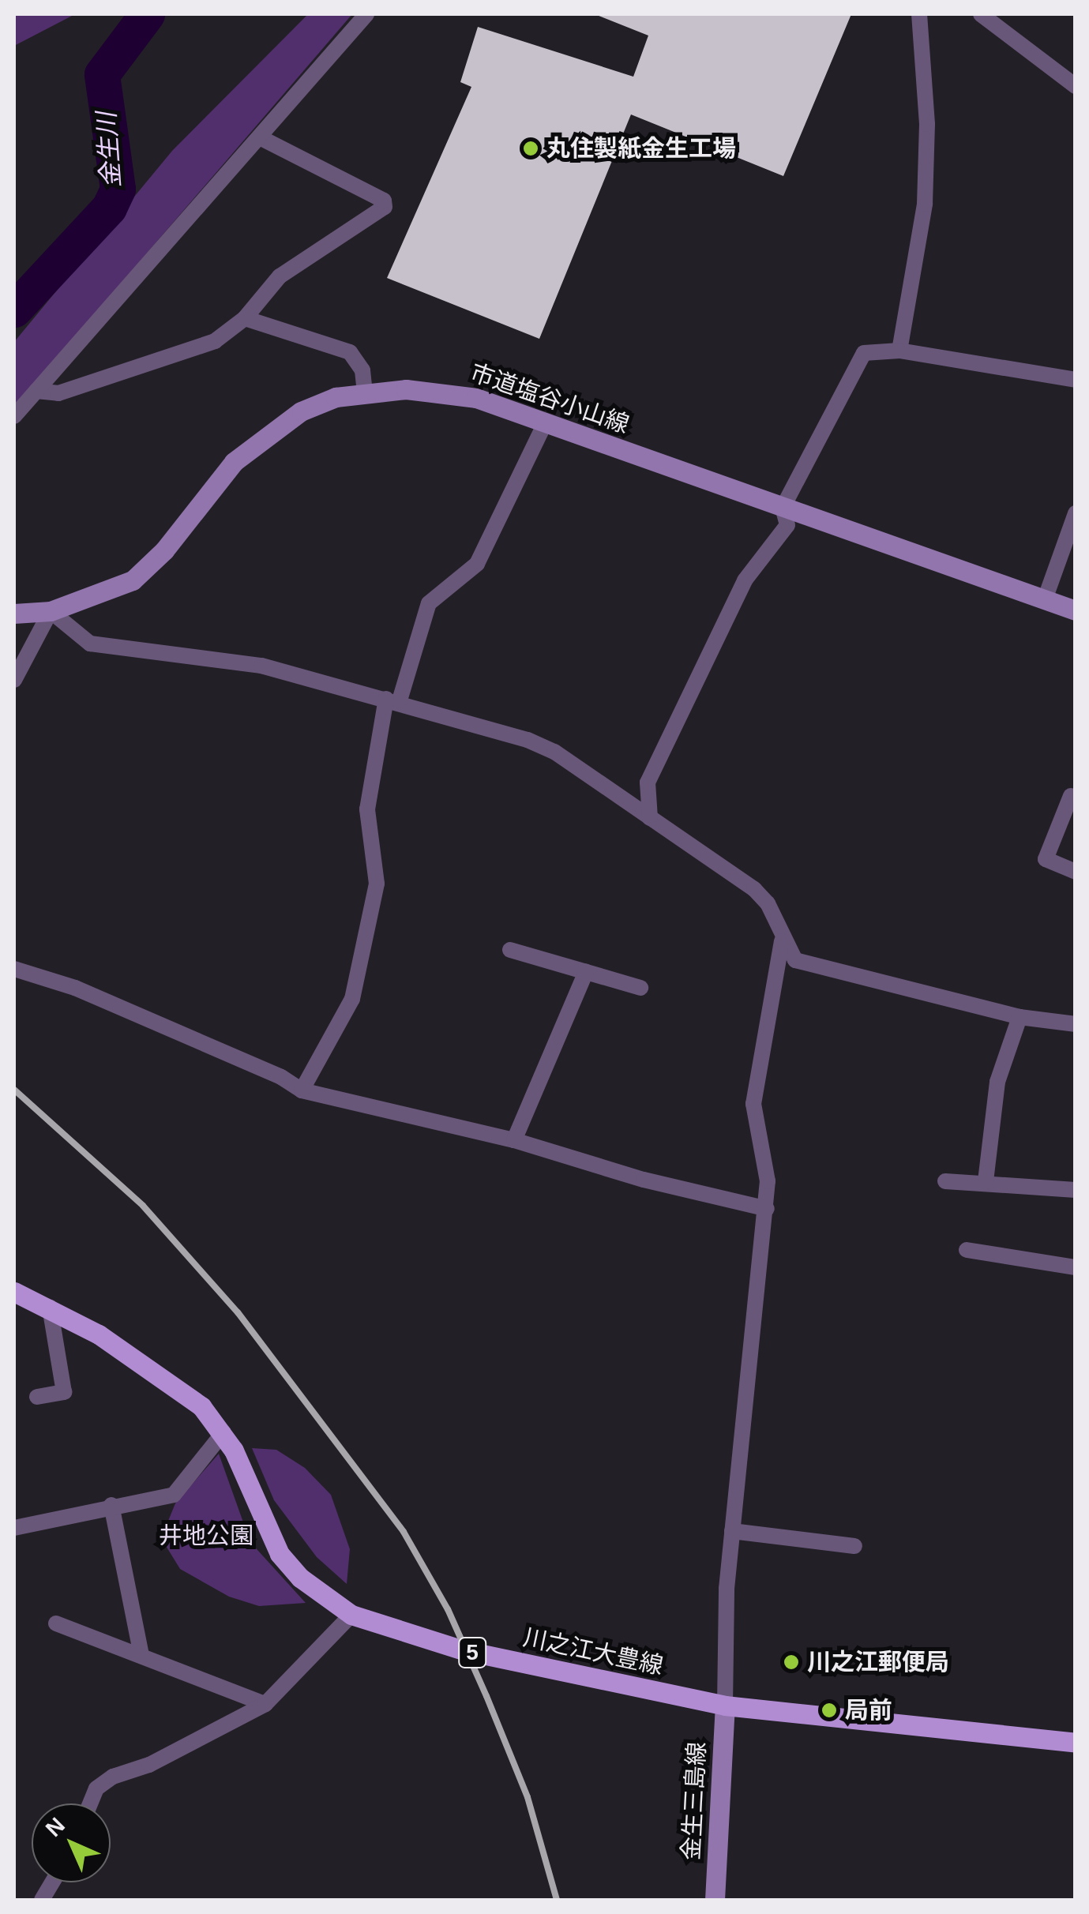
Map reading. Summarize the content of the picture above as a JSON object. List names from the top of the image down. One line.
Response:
{"streets":{"main road":["川之江大豊線","5"],"street":["市道塩谷小山線","金生三島線"]},"crossings":[["川之江大豊線","金生三島線"]],"water":["金生川"],"parks":["井地公園"],"places":["丸住製紙金生工場","川之江郵便局","局前"],"north":"top left"}
